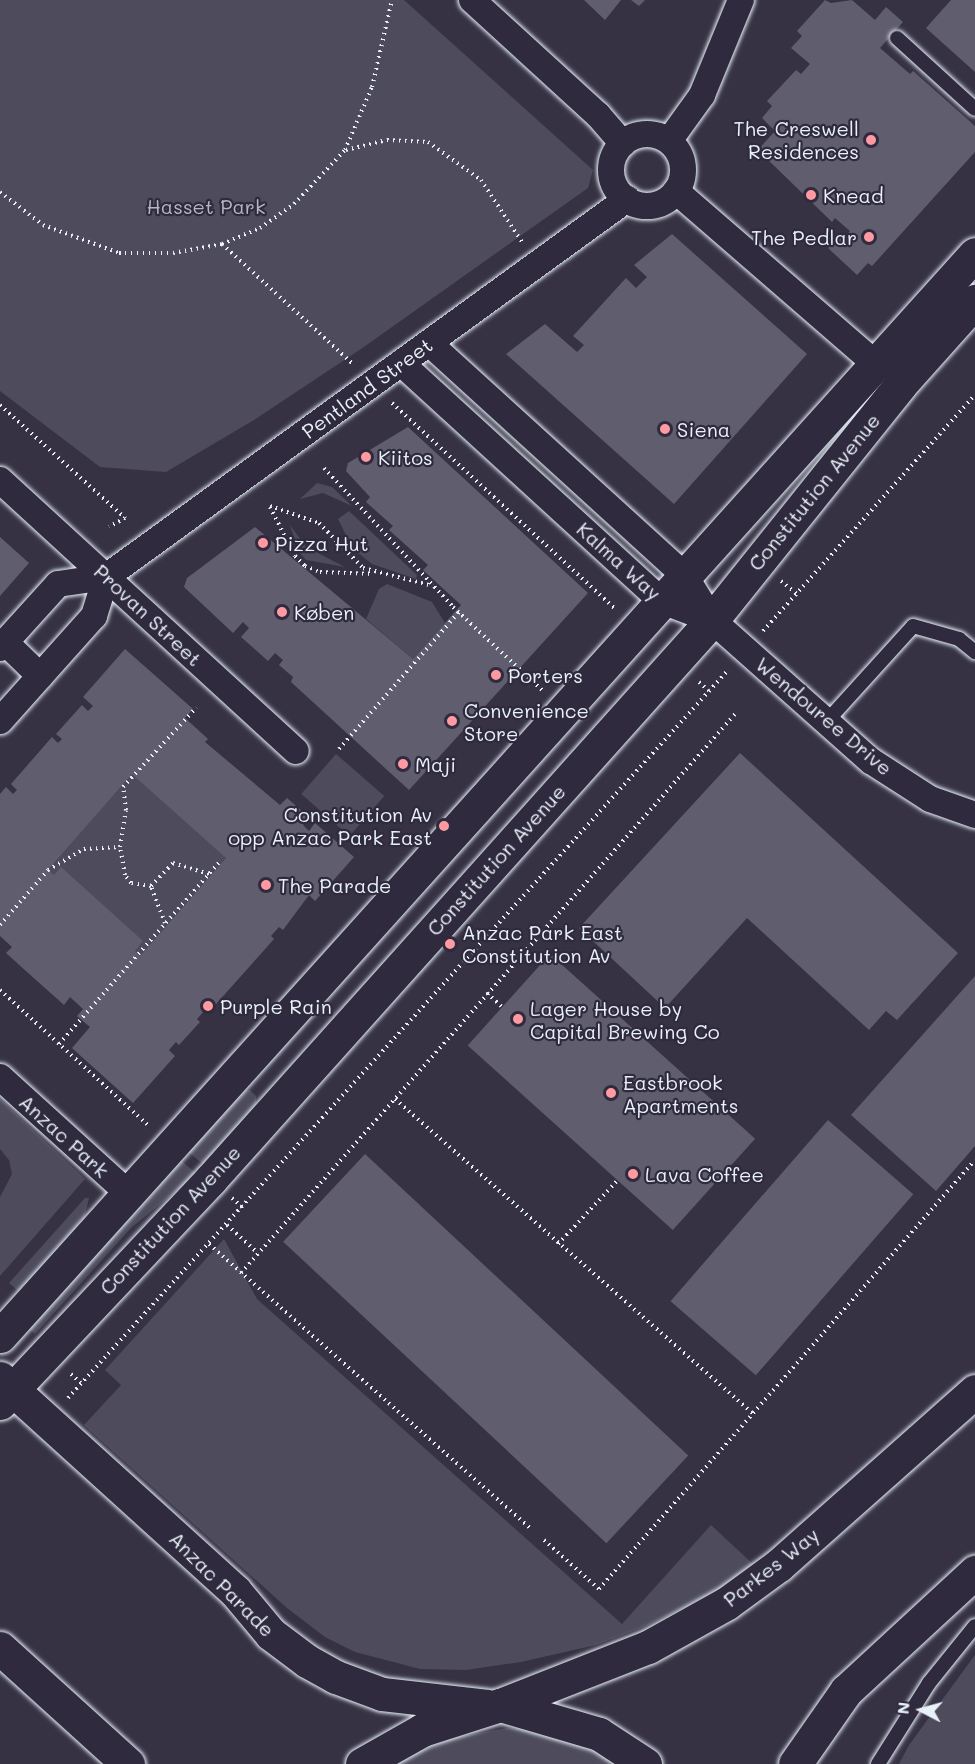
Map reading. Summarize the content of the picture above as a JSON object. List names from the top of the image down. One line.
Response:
{"streets":{"street":["Pentland Street","Constitution Avenue","Kalma Way","Provan Street","Wendouree Drive","Anzac Park","Parkes Way","Anzac Parade"]},"crossings":[["Pentland Street","Kalma Way"],["Pentland Street","Provan Street"],["Constitution Avenue","Kalma Way"],["Constitution Avenue","Wendouree Drive"],["Constitution Avenue","Anzac Park"],["Constitution Avenue","Anzac Parade"],["Kalma Way","Wendouree Drive"],["Parkes Way","Anzac Parade"]],"parks":["Hasset Park"],"places":["The Creswell Residences","Knead","The Pedlar","Siena","Kiitos","Pizza Hut","Køben","Porters","Convenience Store","Maji","Constitution Av opp Anzac Park East","The Parade","Anzac Park East Constitution Av","Purple Rain","Lager House by Capital Brewing Co","Eastbrook Apartments","Lava Coffee"],"north":"left"}
